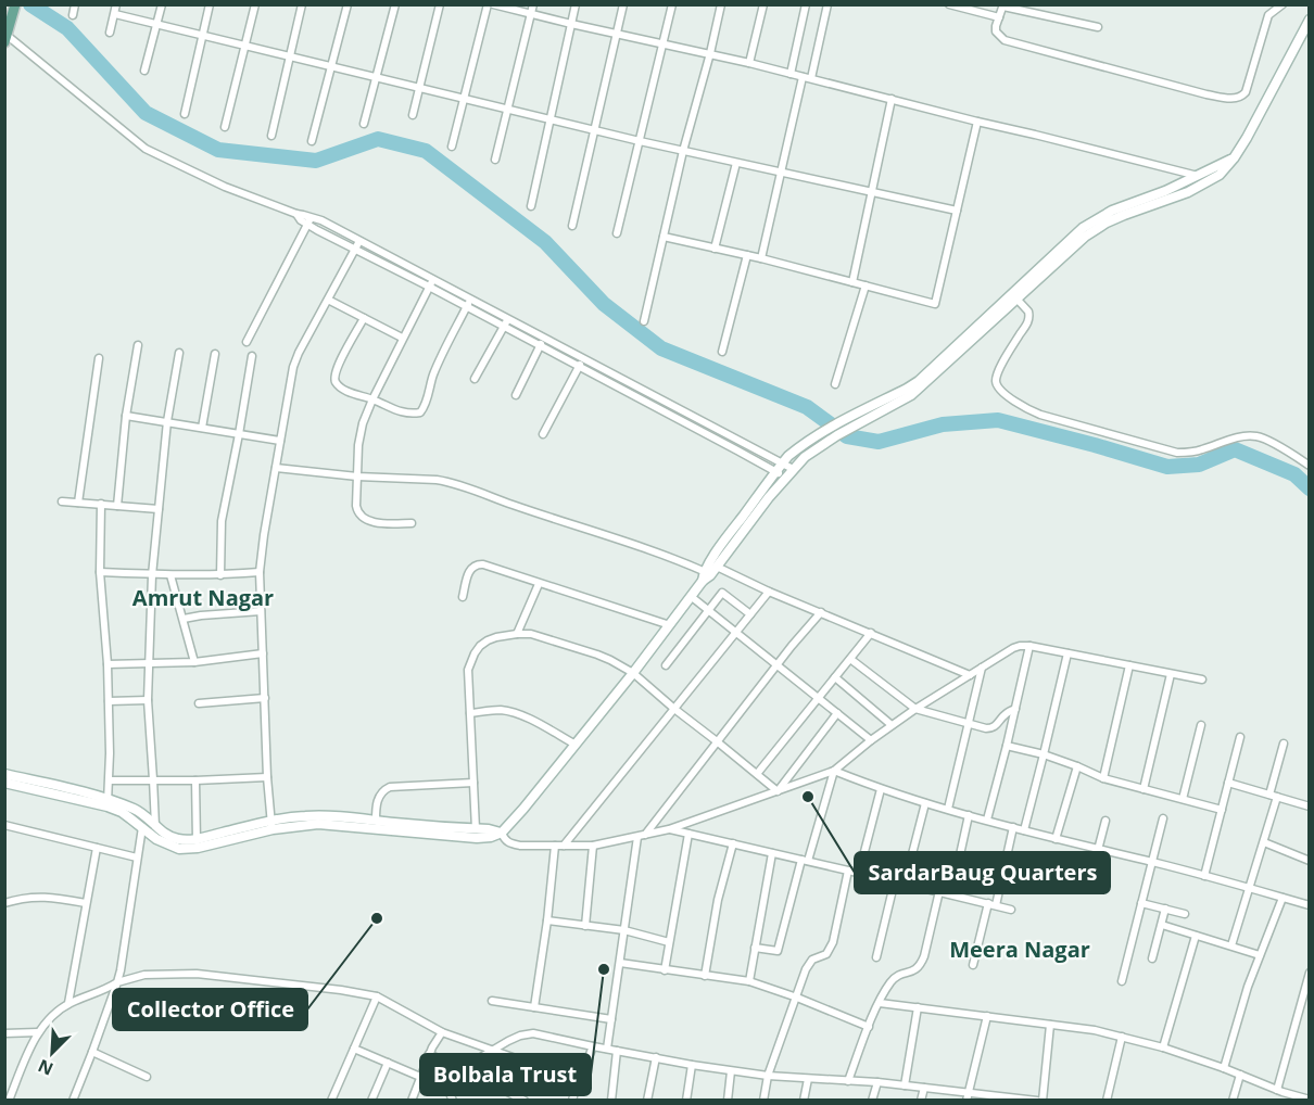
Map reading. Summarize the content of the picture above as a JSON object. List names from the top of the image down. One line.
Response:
{"districts":["Amrut Nagar","Meera Nagar"],"places":["SardarBaug Quarters","Collector Office","Bolbala Trust"],"north":"bottom left"}
